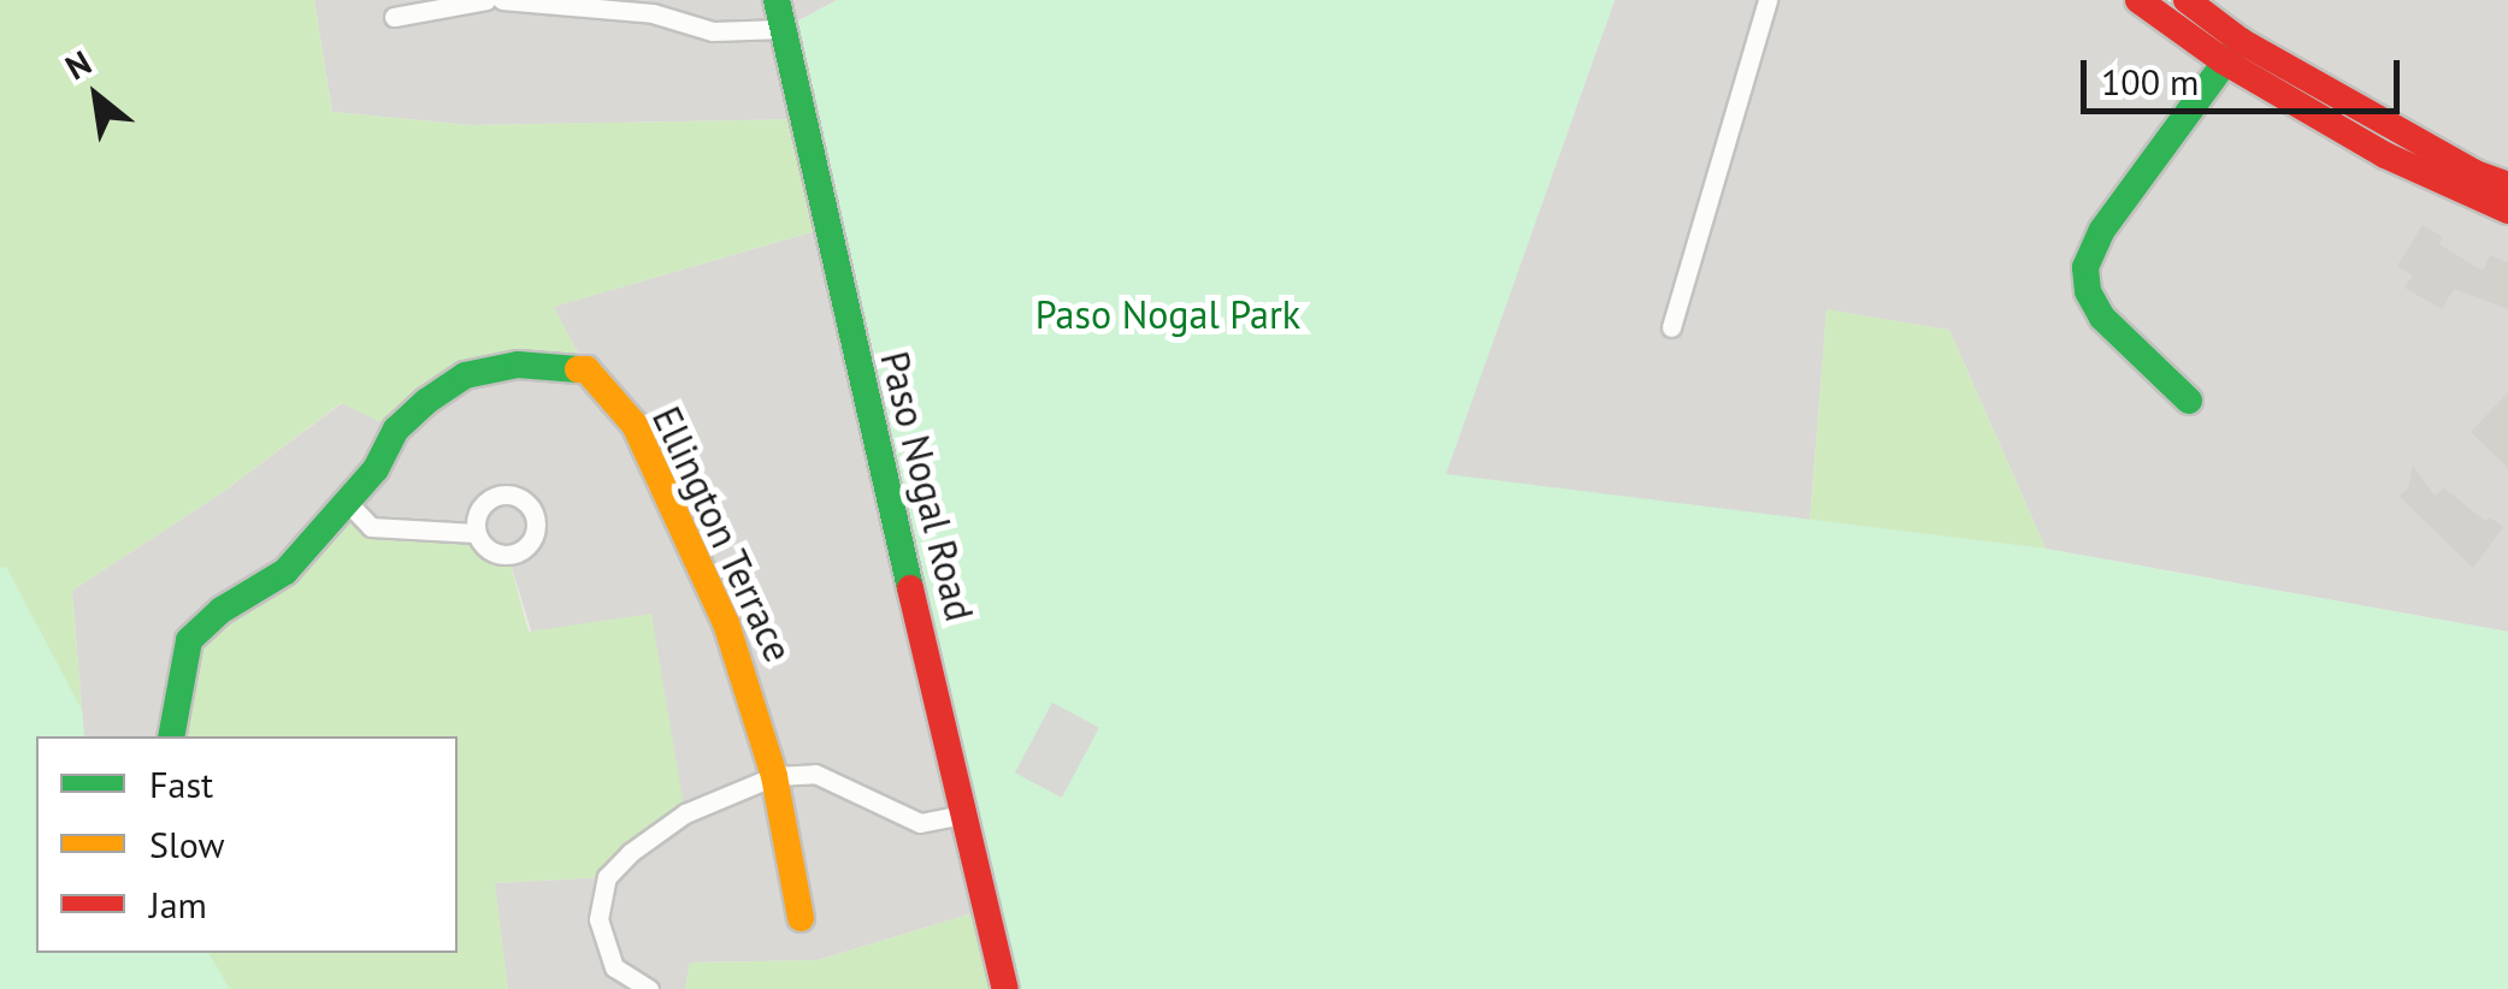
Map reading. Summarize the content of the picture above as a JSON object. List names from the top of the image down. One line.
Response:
{"streets":{"street":["Paso Nogal Road","Ellington Terrace"]},"parks":["Paso Nogal Park"],"legend":["Fast","Slow","Jam"],"scale_bar":"100 m","north":"top left"}
